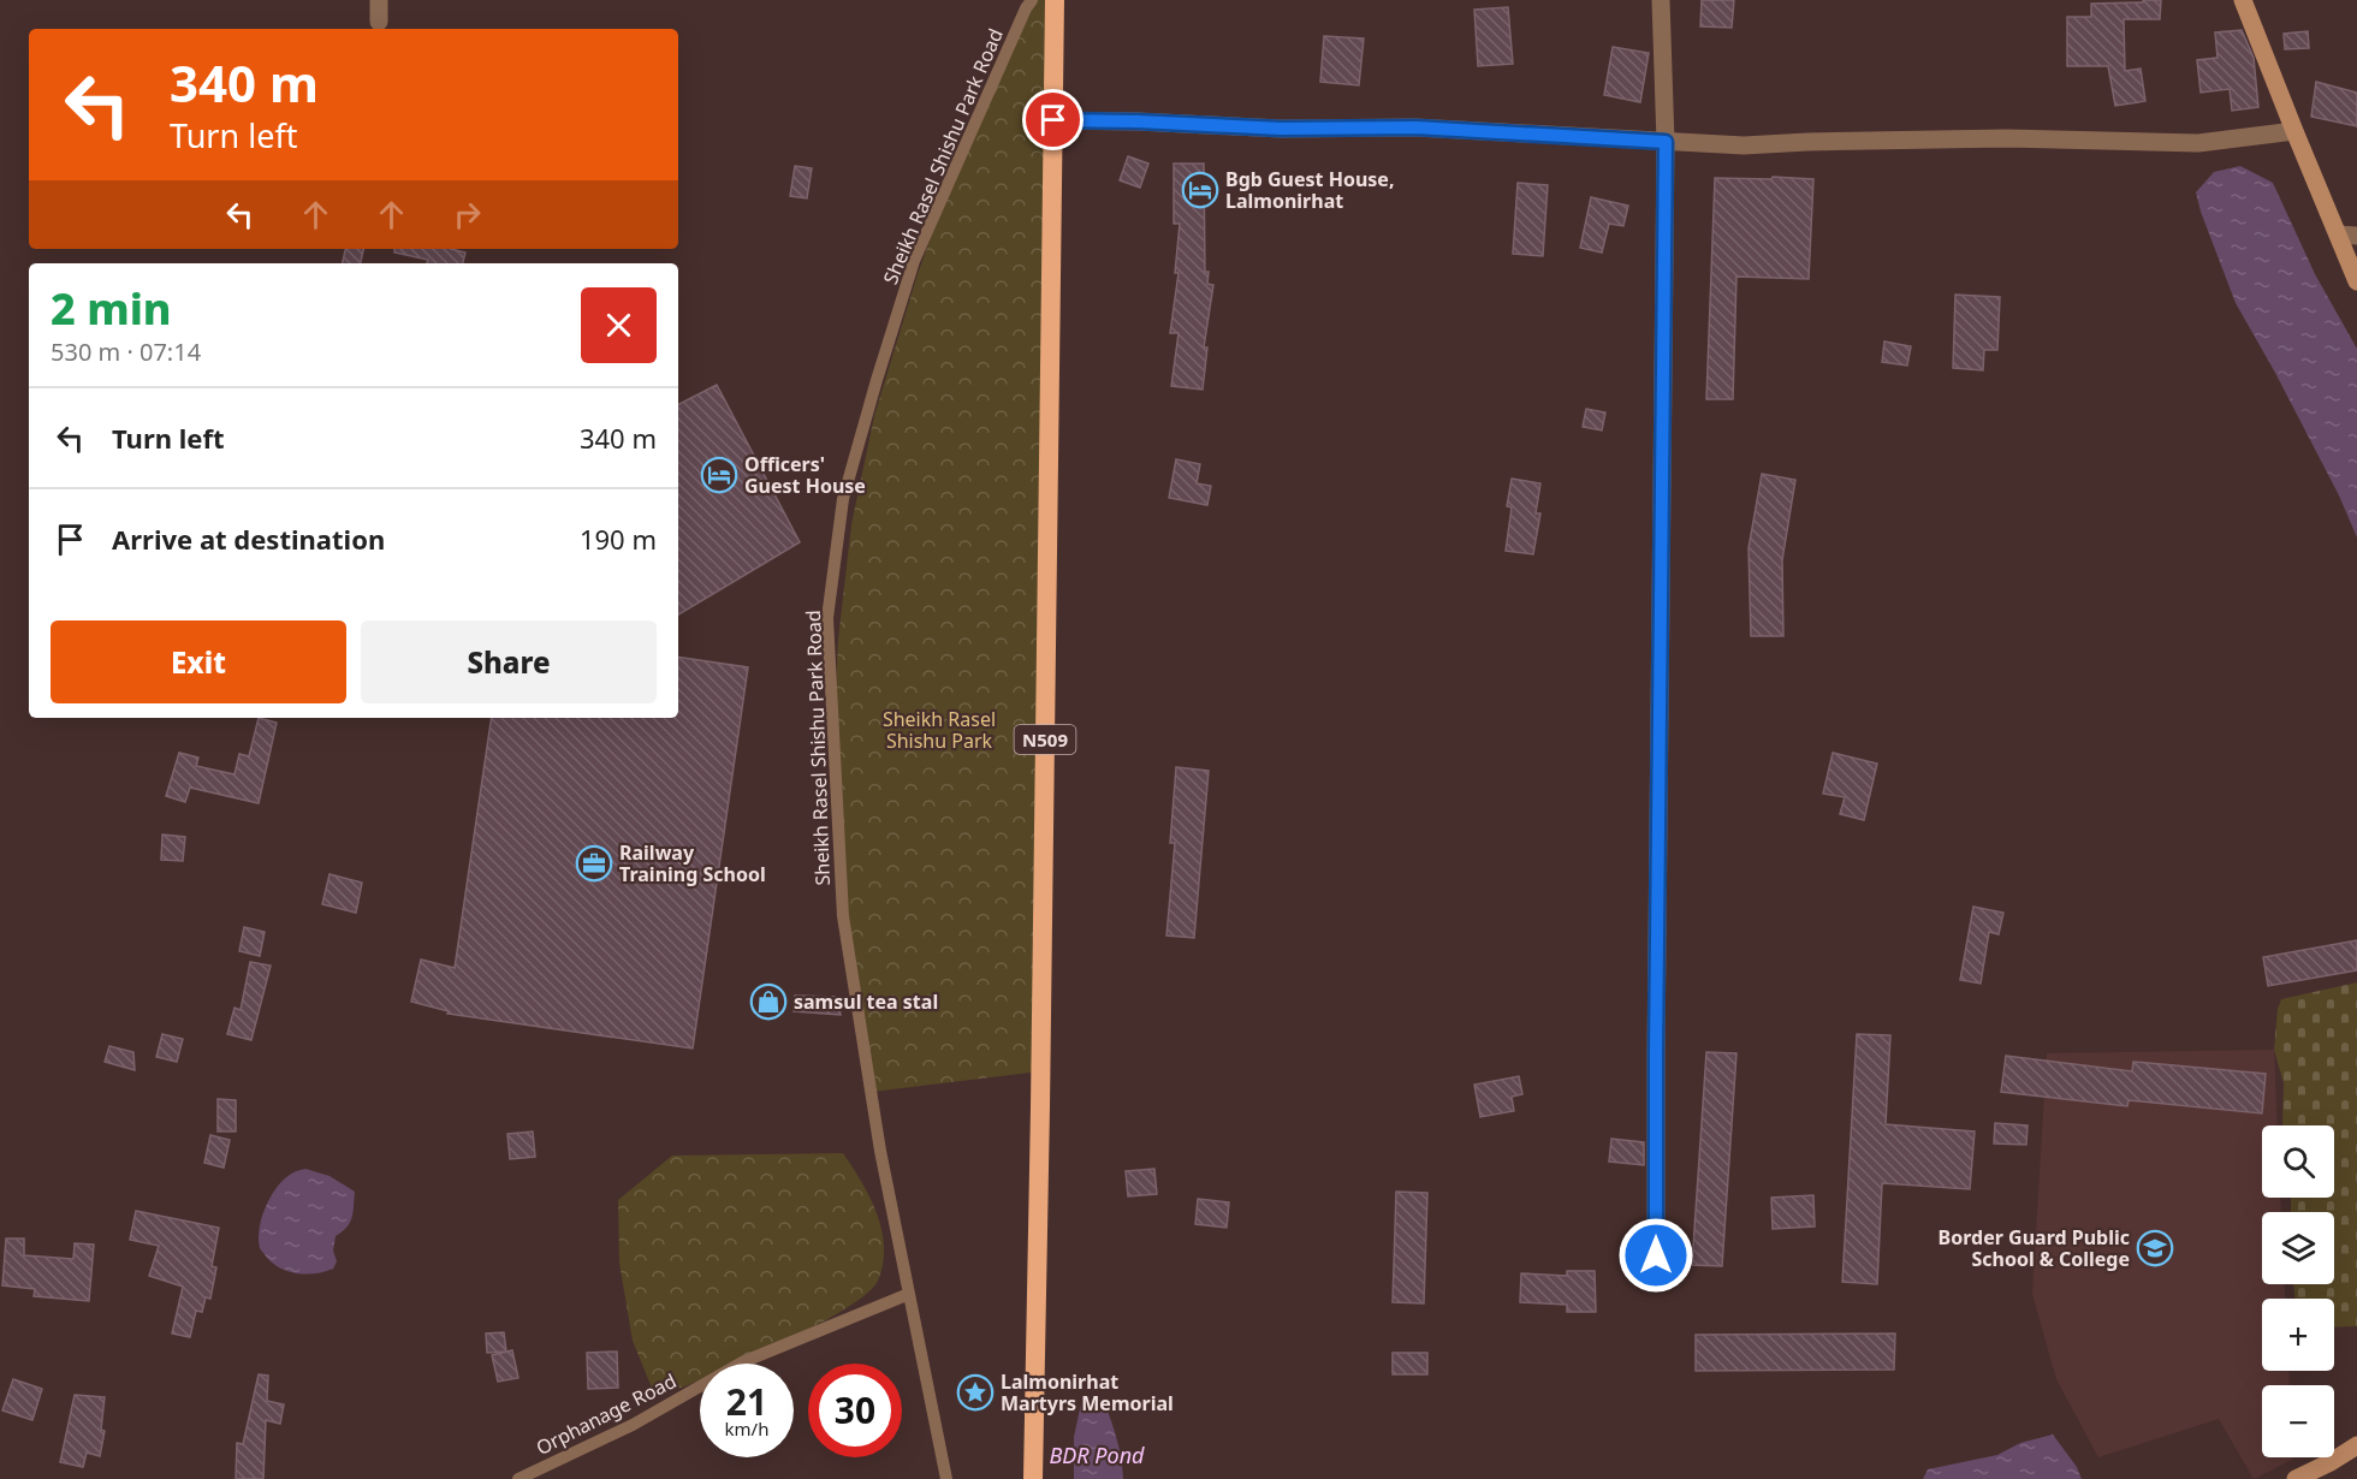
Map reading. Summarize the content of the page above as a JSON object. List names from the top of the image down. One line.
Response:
{"streets":{"highway":["N509"],"lane":["Sheikh Rasel Shishu Park Road","Orphanage Road"]},"crossings":[["Sheikh Rasel Shishu Park Road","Orphanage Road"]],"water":["BDR Pond"],"parks":["Sheikh Rasel Shishu Park"],"places":{"hotel":["Bgb Guest House, Lalmonirhat","Officers' Guest House"],"office":["Railway Training School"],"shop":["samsul tea stal"],"school or university":["Border Guard Public School & College"],"place":["Lalmonirhat Martyrs Memorial"]},"page":{"turn":["340 m","Turn left"],"heading":["2 min","530 m · 07:14"],"list":[{"name":"Turn left","value":"340 m"},{"name":"Arrive at destination","value":"190 m"}],"buttons":["Exit","Share"],"map_buttons":["+","−"],"speed":"21 km/h","limit":"30"}}
